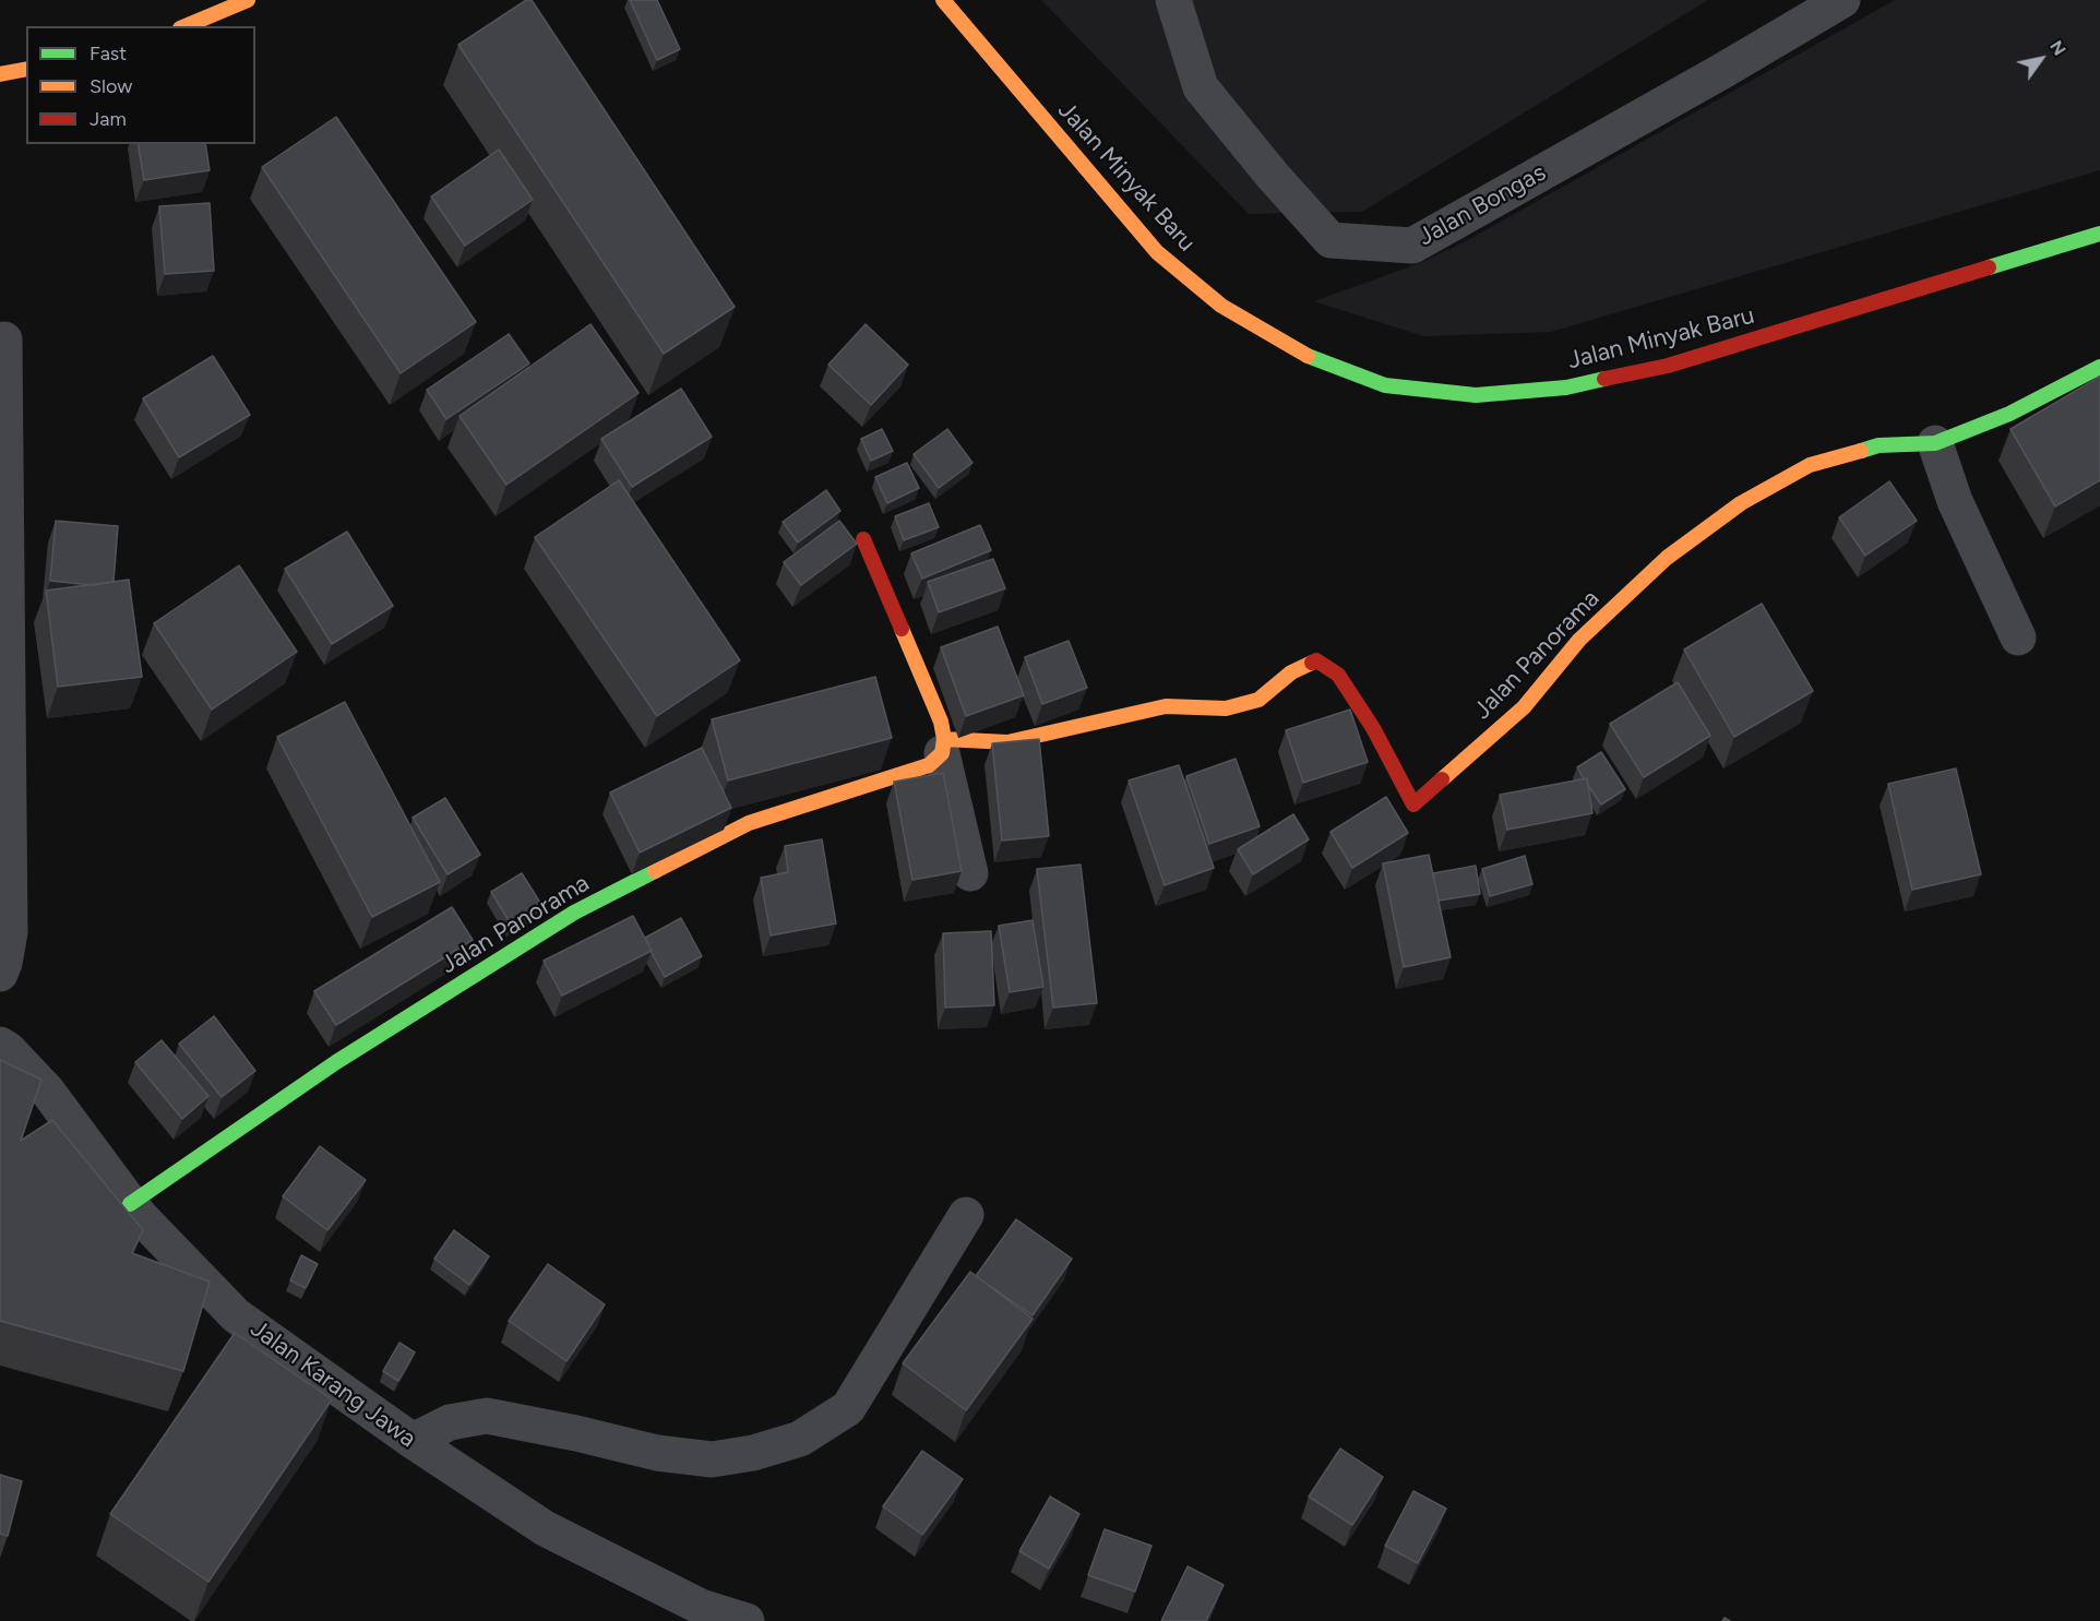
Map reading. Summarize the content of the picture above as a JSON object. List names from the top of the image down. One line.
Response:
{"streets":{"street":["Jalan Minyak Baru","Jalan Bongas","Jalan Panorama","Jalan Karang Jawa"]},"crossings":[["Jalan Panorama","Jalan Karang Jawa"]],"legend":["Fast","Slow","Jam"],"north":"top right"}
